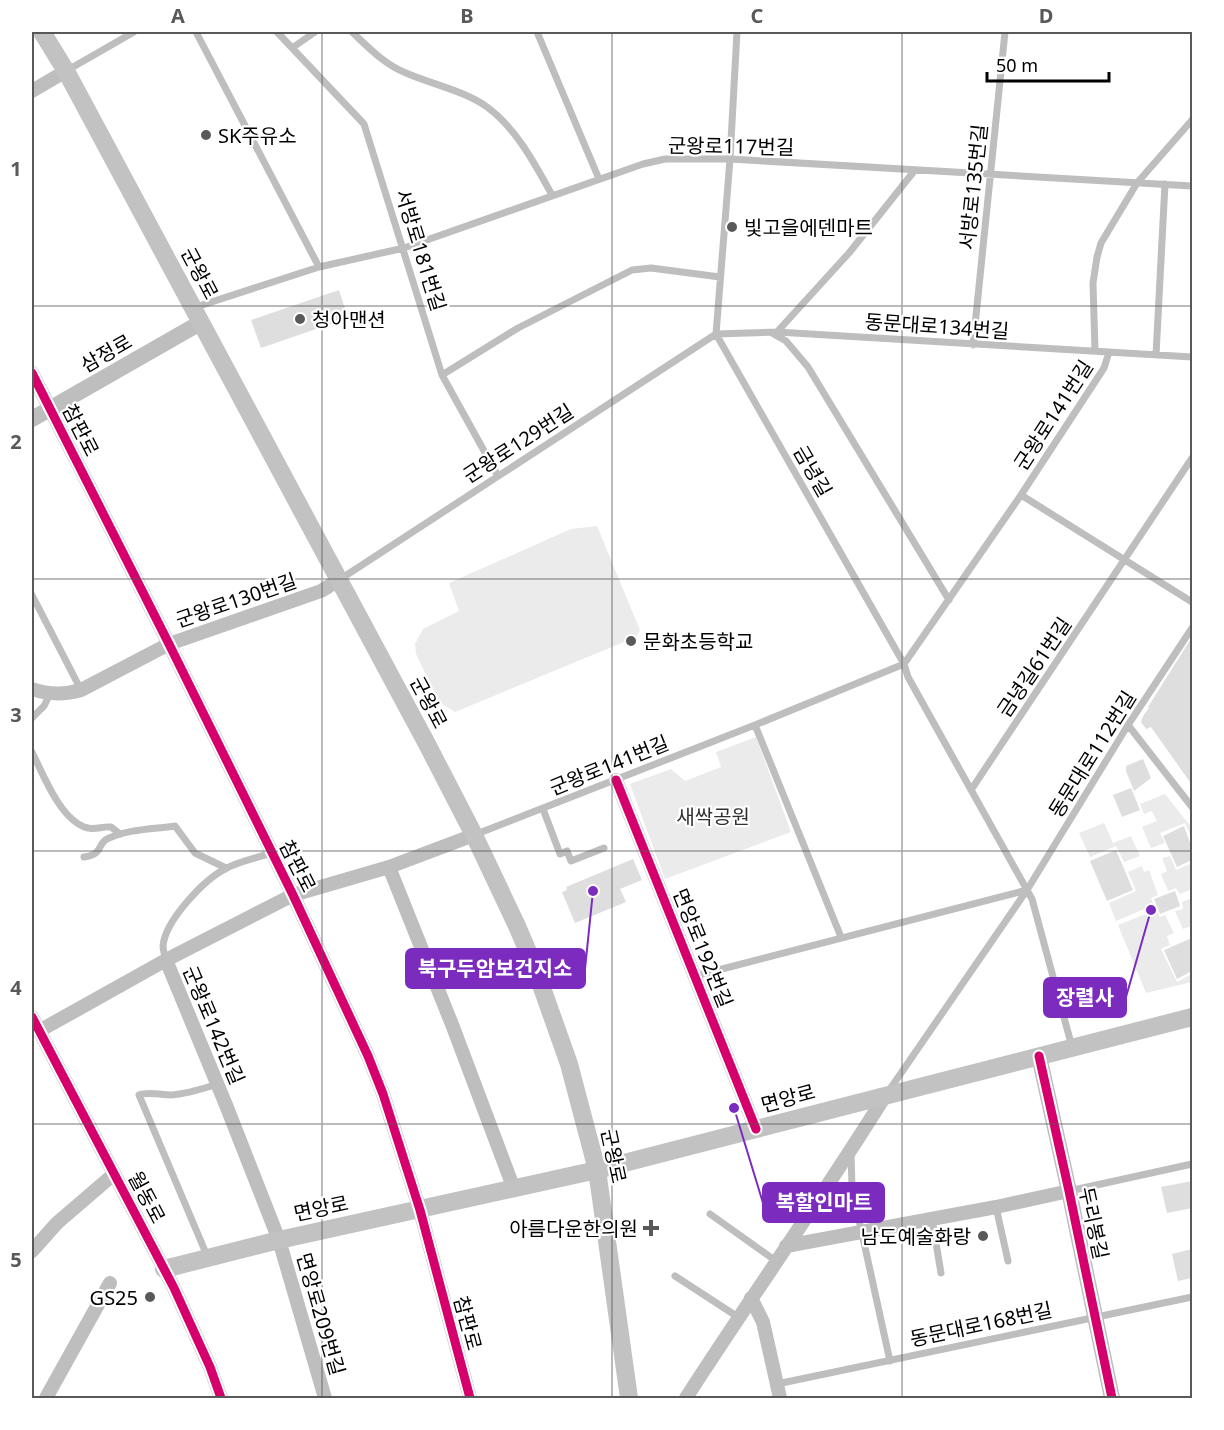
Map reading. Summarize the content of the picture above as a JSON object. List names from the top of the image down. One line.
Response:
{"streets":{"main road":["군왕로","면앙로"],"street":["삼정로","참판로","군왕로130번길","면앙로192번길","군왕로142번길","월동로","두리봉길","면앙로209번길"],"lane":["군왕로117번길","서방로135번길","서방로181번길","동문대로134번길","군왕로141번길","군왕로129번길","금녕길","금녕길61번길","동문대로112번길","동문대로168번길"]},"crossings":[["군왕로117번길","서방로135번길"],["군왕로117번길","서방로181번길"],["군왕로117번길","군왕로"],["군왕로117번길","삼정로"],["서방로135번길","동문대로134번길"],["서방로181번길","군왕로129번길"],["군왕로","삼정로"],["군왕로","군왕로141번길"],["군왕로","군왕로129번길"],["군왕로","군왕로130번길"],["군왕로","군왕로142번길"],["군왕로","면앙로"],["동문대로134번길","군왕로141번길"],["동문대로134번길","군왕로129번길"],["동문대로134번길","금녕길"],["삼정로","참판로"],["군왕로141번길","금녕길"],["군왕로141번길","금녕길61번길"],["군왕로141번길","면앙로192번길"],["군왕로141번길","군왕로142번길"],["참판로","군왕로130번길"],["참판로","군왕로142번길"],["참판로","면앙로"],["군왕로129번길","금녕길"],["군왕로129번길","군왕로130번길"],["금녕길","금녕길61번길"],["금녕길","동문대로112번길"],["동문대로112번길","면앙로"],["면앙로192번길","면앙로"],["군왕로142번길","면앙로"],["군왕로142번길","월동로"],["면앙로","월동로"],["면앙로","두리봉길"],["면앙로","면앙로209번길"],["두리봉길","동문대로168번길"]],"parks":["새싹공원"],"places":{"other":["SK주유소","빛고을에덴마트","청아맨션","문화초등학교","북구두암보건지소","장렬사","복할인마트","남도예술화랑","GS25"],"health":["아름다운한의원"]},"scale_bar":"50 m","grid":{"columns":["A","B","C","D"],"rows":["1","2","3","4","5"]}}
